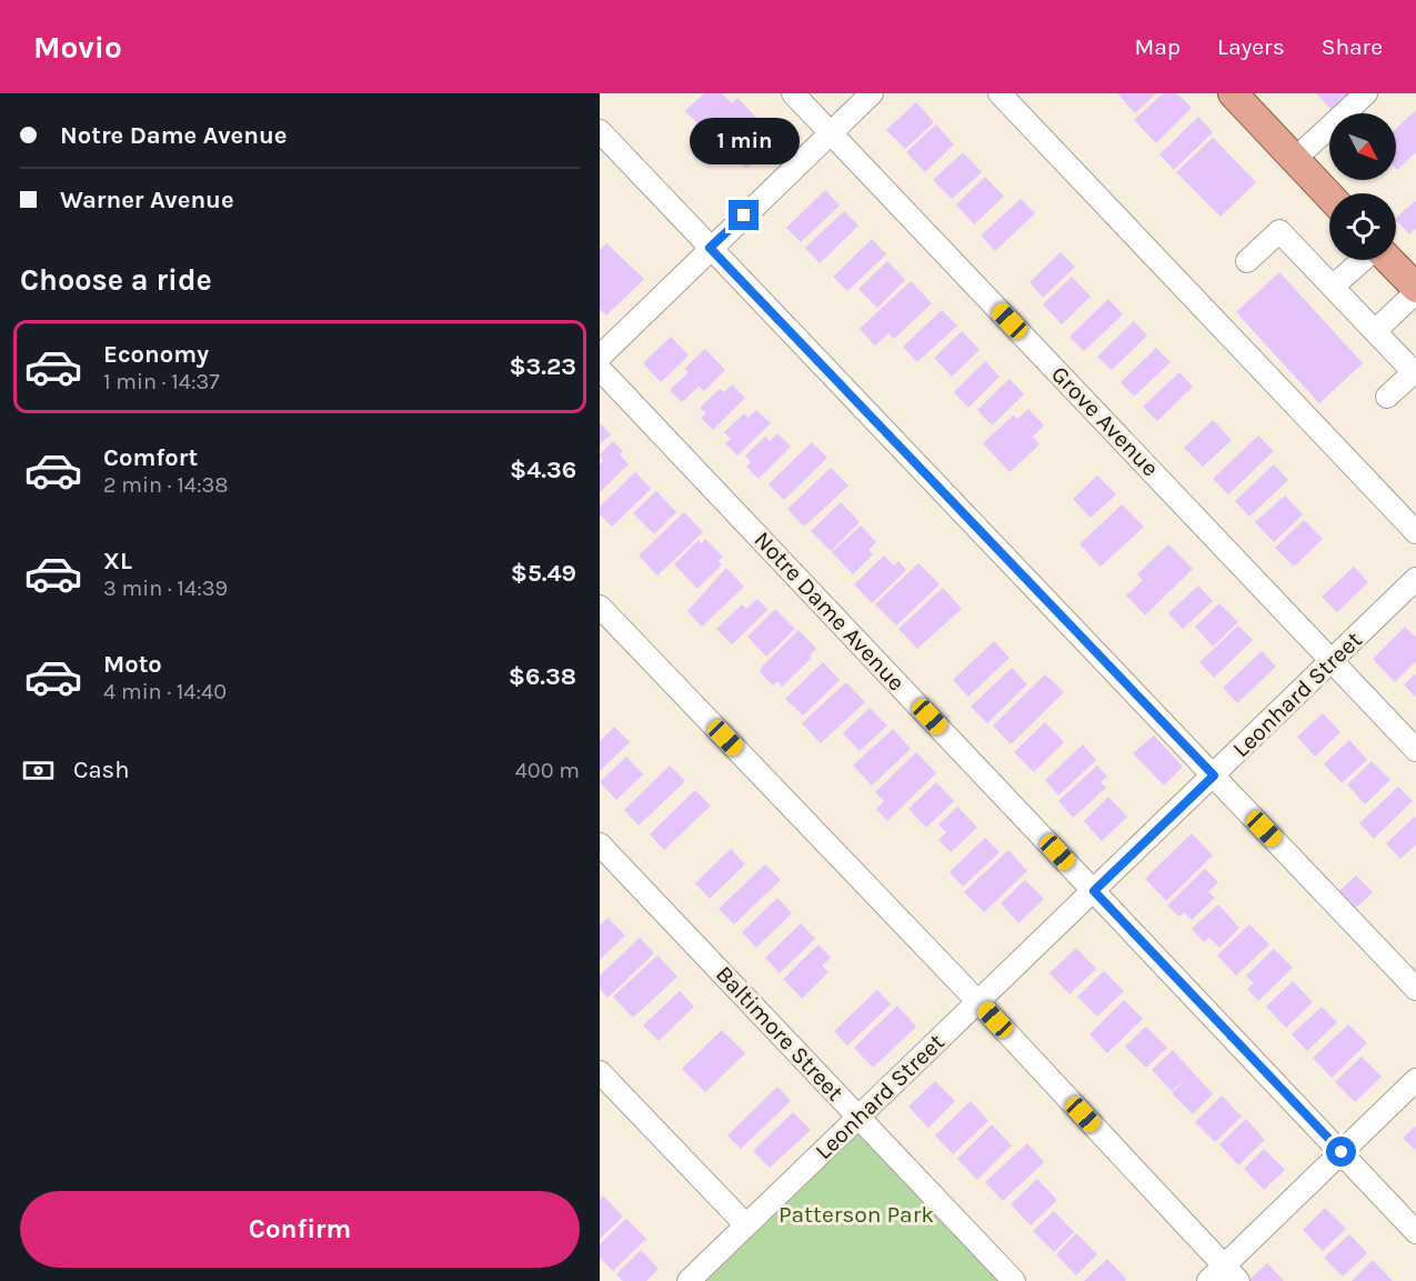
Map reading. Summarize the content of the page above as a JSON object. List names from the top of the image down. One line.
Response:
{"streets":{"street":["Grove Avenue","Notre Dame Avenue","Leonhard Street","Baltimore Street"]},"crossings":[["Grove Avenue","Leonhard Street"],["Notre Dame Avenue","Leonhard Street"],["Leonhard Street","Baltimore Street"]],"parks":["Patterson Park"],"north":"bottom right","page":{"header":"Movio","nav":["Map","Layers","Share"],"banner":["Notre Dame Avenue","Warner Avenue"],"bubble":"1 min","heading":"Choose a ride","list":[{"name":"Economy","note":"1 min · 14:37","value":"$3.23"},{"name":"Comfort","note":"2 min · 14:38","value":"$4.36"},{"name":"XL","note":"3 min · 14:39","value":"$5.49"},{"name":"Moto","note":"4 min · 14:40","value":"$6.38"}],"pay":["Cash","400 m"],"buttons":"Confirm"}}
